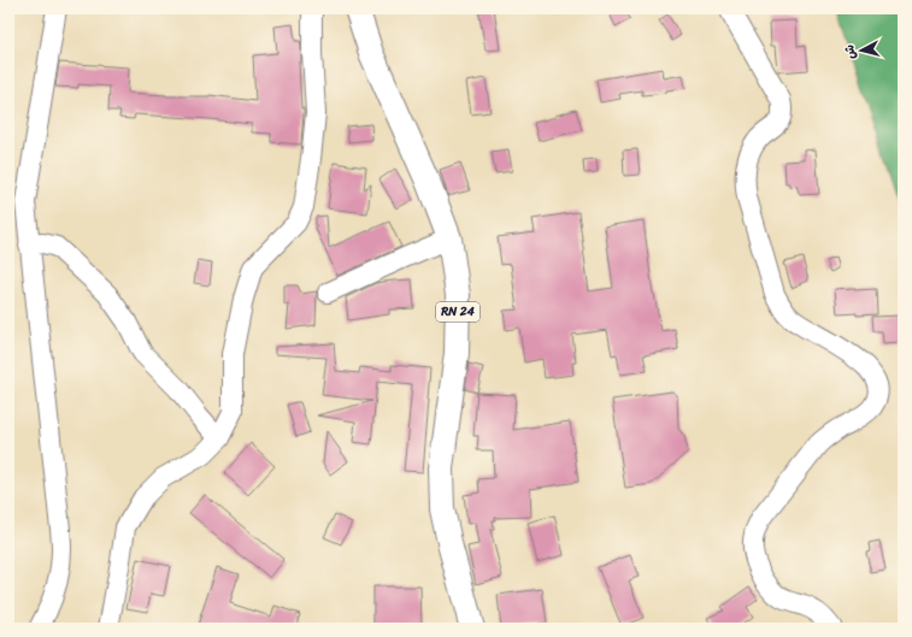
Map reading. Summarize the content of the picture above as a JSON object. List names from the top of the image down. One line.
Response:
{"streets":{"main road":["RN 24"]},"north":"left"}
